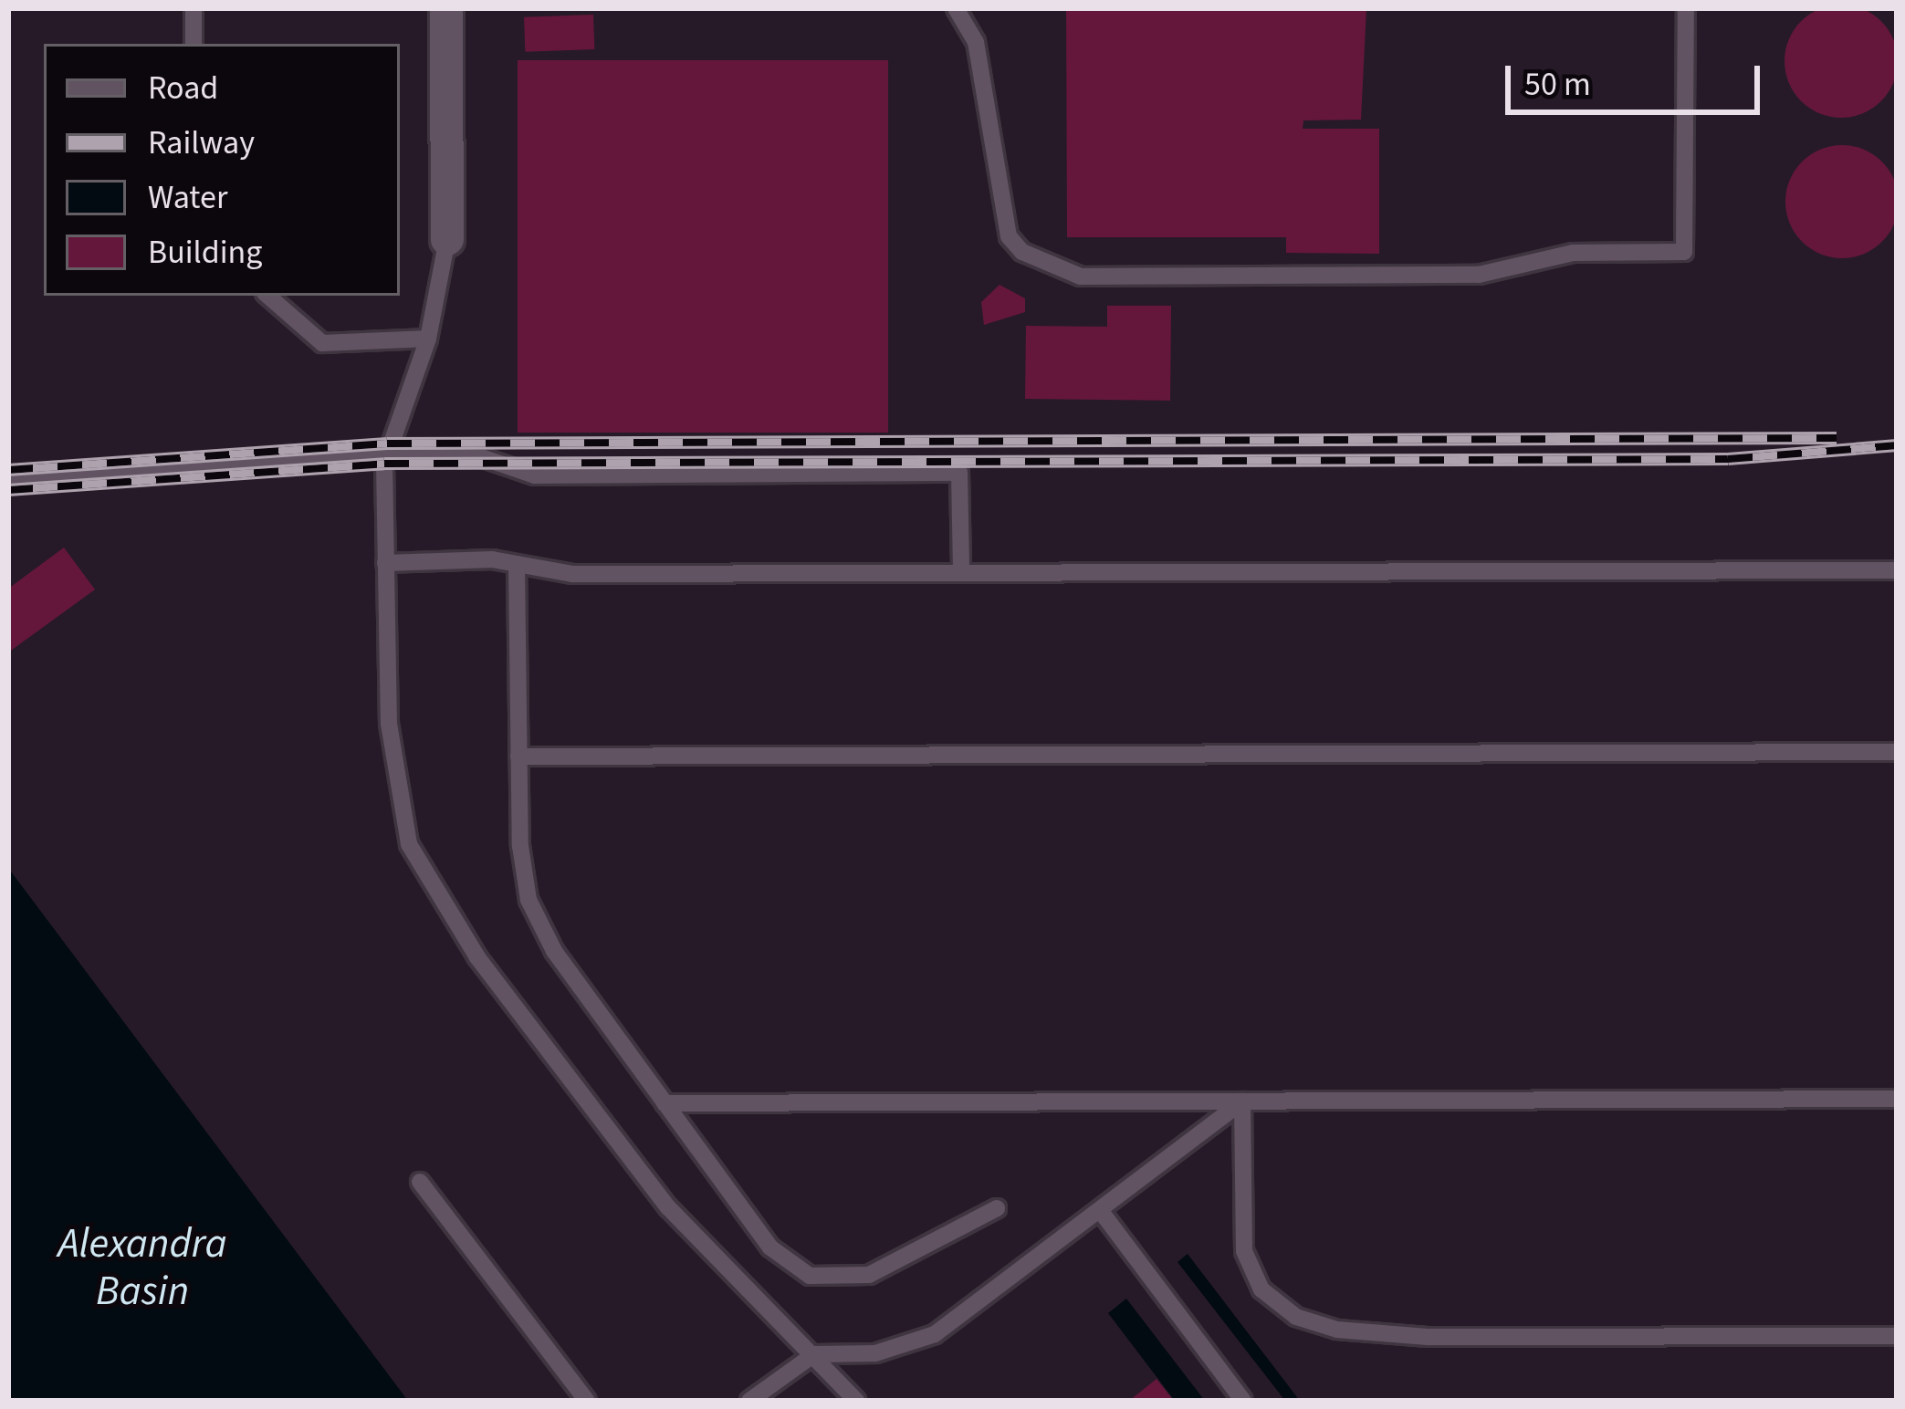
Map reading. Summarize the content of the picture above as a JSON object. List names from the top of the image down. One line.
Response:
{"water":["Alexandra Basin"],"legend":["Road","Railway","Water","Building"],"scale_bar":"50 m"}
